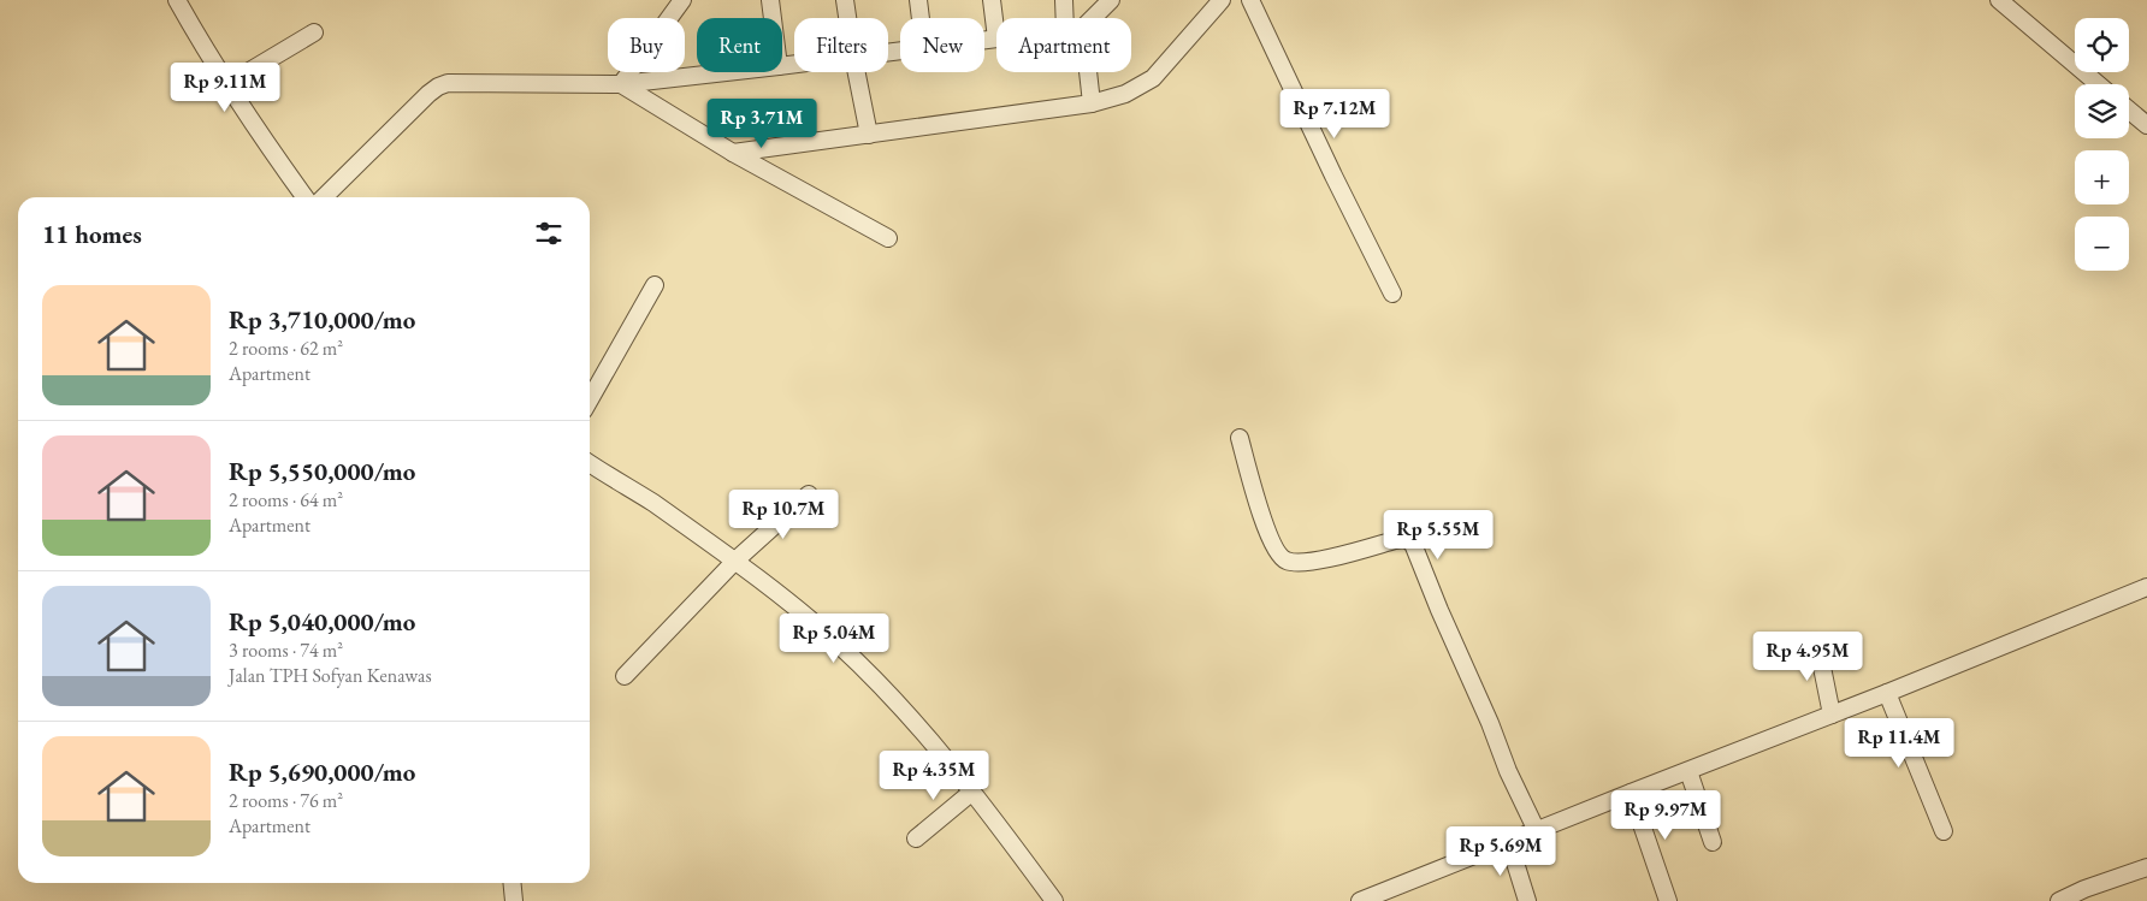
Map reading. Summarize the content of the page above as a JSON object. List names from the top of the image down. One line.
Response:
{"page":{"map_buttons":["+","−"],"chip":["Buy","Rent","Filters","New","Apartment"],"price":["Rp 9.11M","Rp 7.12M","Rp 3.71M","Rp 10.7M","Rp 5.55M","Rp 5.04M","Rp 4.95M","Rp 11.4M","Rp 4.35M","Rp 9.97M","Rp 5.69M"],"heading":"11 homes","list":[{"name":"Rp 3,710,000/mo","note":"2 rooms · 62 m² · Apartment"},{"name":"Rp 5,550,000/mo","note":"2 rooms · 64 m² · Apartment"},{"name":"Rp 5,040,000/mo","note":"3 rooms · 74 m² · Jalan TPH Sofyan Kenawas"},{"name":"Rp 5,690,000/mo","note":"2 rooms · 76 m² · Apartment"}]}}
